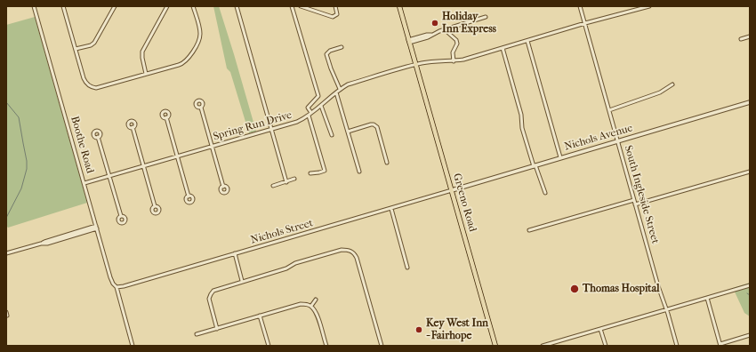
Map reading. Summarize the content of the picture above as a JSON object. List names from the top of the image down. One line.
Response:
{"streets":{"main road":["Greeno Road"],"street":["Spring Run Drive","Nichols Avenue","Boothe Road","South Ingleside Street","Nichols Street"]},"crossings":[["Spring Run Drive","Boothe Road"],["Spring Run Drive","South Ingleside Street"],["Spring Run Drive","Greeno Road"],["Nichols Avenue","South Ingleside Street"],["Nichols Avenue","Greeno Road"],["Nichols Avenue","Nichols Street"],["Boothe Road","Nichols Street"],["Greeno Road","Nichols Street"]],"places":["Holiday Inn Express","Thomas Hospital","Key West Inn - Fairhope"]}
